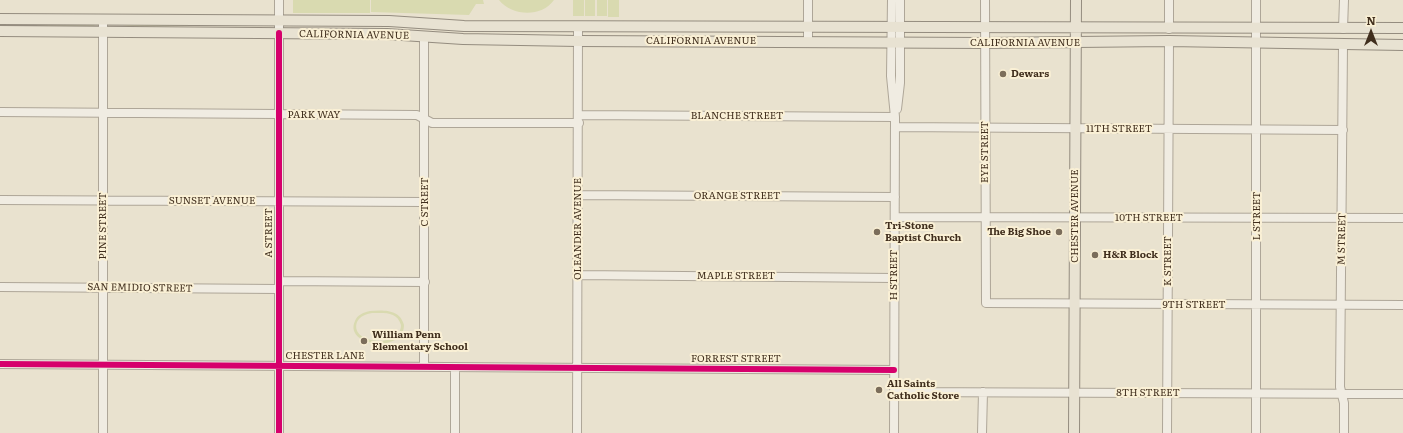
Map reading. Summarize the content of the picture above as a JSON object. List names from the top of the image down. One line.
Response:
{"streets":{"main road":["CALIFORNIA AVENUE","CHESTER AVENUE"],"street":["PARK WAY","BLANCHE STREET","11TH STREET","EYE STREET","ORANGE STREET","SUNSET AVENUE","C STREET","L STREET","10TH STREET","PINE STREET","OLEANDER AVENUE","A STREET","M STREET","K STREET","H STREET","MAPLE STREET","SAN EMIDIO STREET","9TH STREET","CHESTER LANE","FORREST STREET","8TH STREET"]},"crossings":[["CALIFORNIA AVENUE","EYE STREET"],["CALIFORNIA AVENUE","C STREET"],["CALIFORNIA AVENUE","CHESTER AVENUE"],["CALIFORNIA AVENUE","L STREET"],["CALIFORNIA AVENUE","PINE STREET"],["CALIFORNIA AVENUE","OLEANDER AVENUE"],["CALIFORNIA AVENUE","A STREET"],["CALIFORNIA AVENUE","M STREET"],["CALIFORNIA AVENUE","K STREET"],["CALIFORNIA AVENUE","H STREET"],["PARK WAY","BLANCHE STREET"],["PARK WAY","C STREET"],["PARK WAY","PINE STREET"],["PARK WAY","OLEANDER AVENUE"],["PARK WAY","A STREET"],["BLANCHE STREET","OLEANDER AVENUE"],["BLANCHE STREET","H STREET"],["11TH STREET","EYE STREET"],["11TH STREET","CHESTER AVENUE"],["11TH STREET","L STREET"],["11TH STREET","M STREET"],["11TH STREET","K STREET"],["11TH STREET","H STREET"],["EYE STREET","10TH STREET"],["EYE STREET","9TH STREET"],["ORANGE STREET","OLEANDER AVENUE"],["ORANGE STREET","H STREET"],["SUNSET AVENUE","C STREET"],["SUNSET AVENUE","PINE STREET"],["SUNSET AVENUE","A STREET"],["C STREET","SAN EMIDIO STREET"],["C STREET","CHESTER LANE"],["CHESTER AVENUE","10TH STREET"],["CHESTER AVENUE","9TH STREET"],["CHESTER AVENUE","8TH STREET"],["L STREET","10TH STREET"],["L STREET","9TH STREET"],["L STREET","8TH STREET"],["10TH STREET","M STREET"],["10TH STREET","K STREET"],["10TH STREET","H STREET"],["PINE STREET","SAN EMIDIO STREET"],["PINE STREET","CHESTER LANE"],["OLEANDER AVENUE","MAPLE STREET"],["OLEANDER AVENUE","CHESTER LANE"],["OLEANDER AVENUE","FORREST STREET"],["A STREET","SAN EMIDIO STREET"],["A STREET","CHESTER LANE"],["M STREET","9TH STREET"],["M STREET","8TH STREET"],["K STREET","9TH STREET"],["K STREET","8TH STREET"],["H STREET","MAPLE STREET"],["H STREET","FORREST STREET"],["H STREET","8TH STREET"],["CHESTER LANE","FORREST STREET"]],"places":["Dewars","Tri-Stone Baptist Church","The Big Shoe","H&R Block","William Penn Elementary School","All Saints Catholic Store"],"north":"top"}
